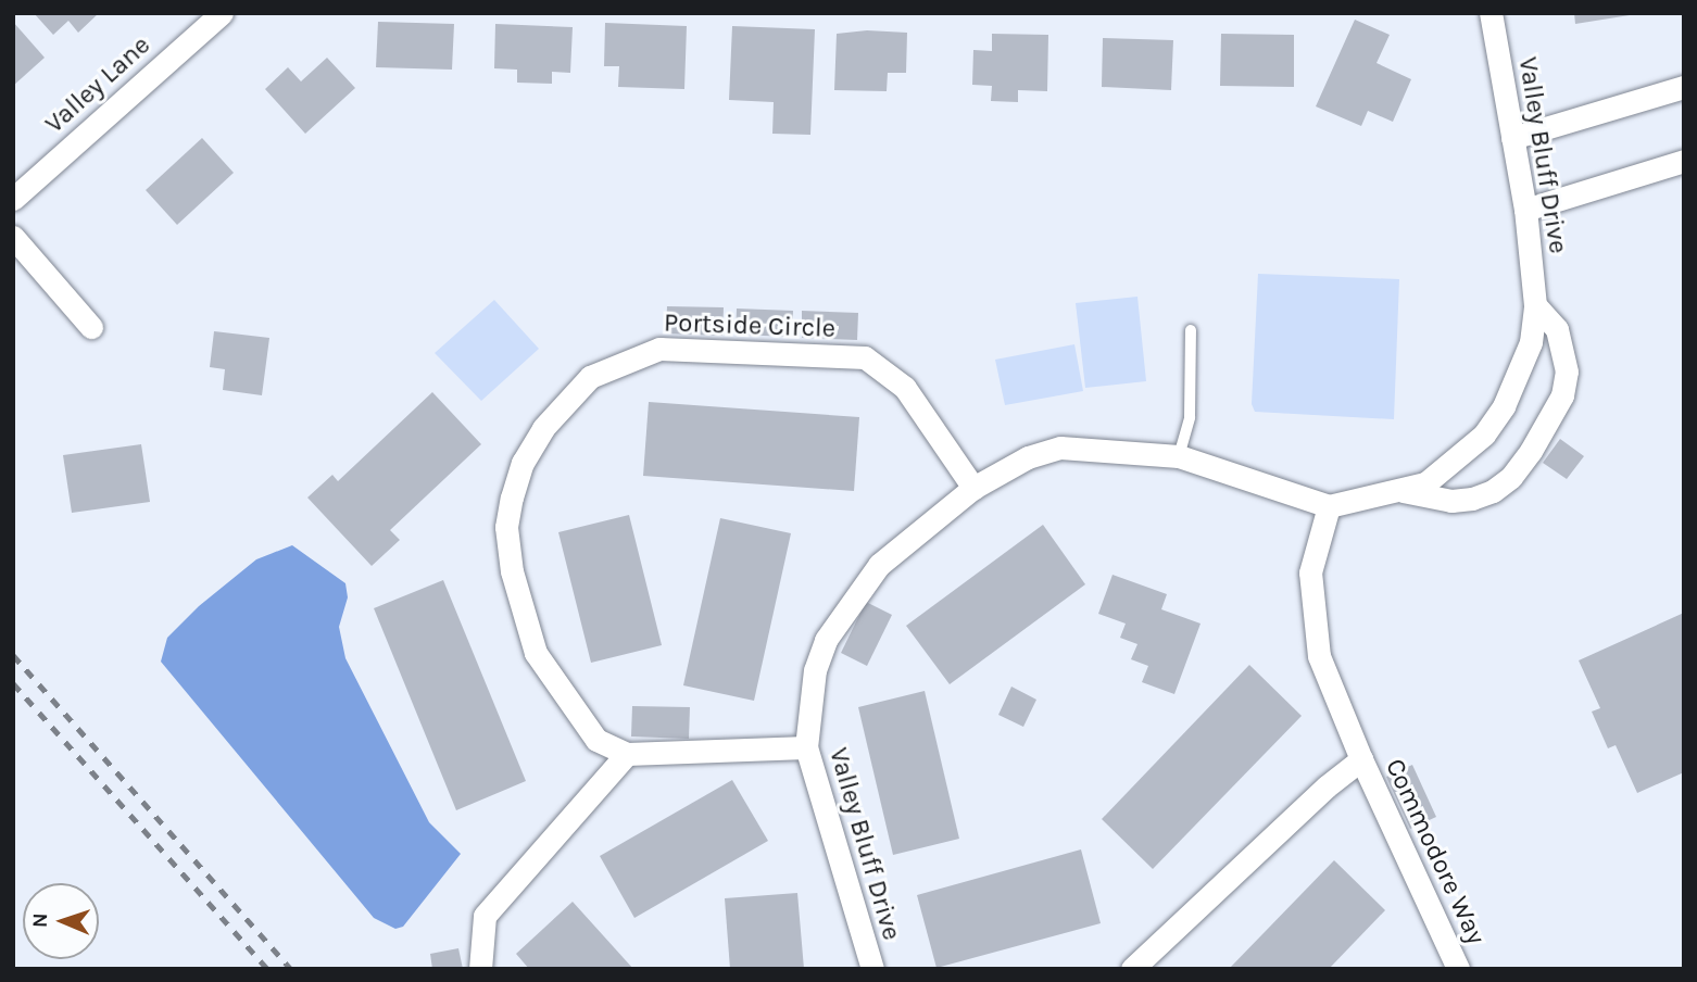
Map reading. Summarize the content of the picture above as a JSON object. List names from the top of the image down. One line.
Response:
{"streets":{"street":["Valley Lane","Valley Bluff Drive","Portside Circle","Commodore Way"]},"crossings":[["Valley Bluff Drive","Portside Circle"]],"north":"left"}
